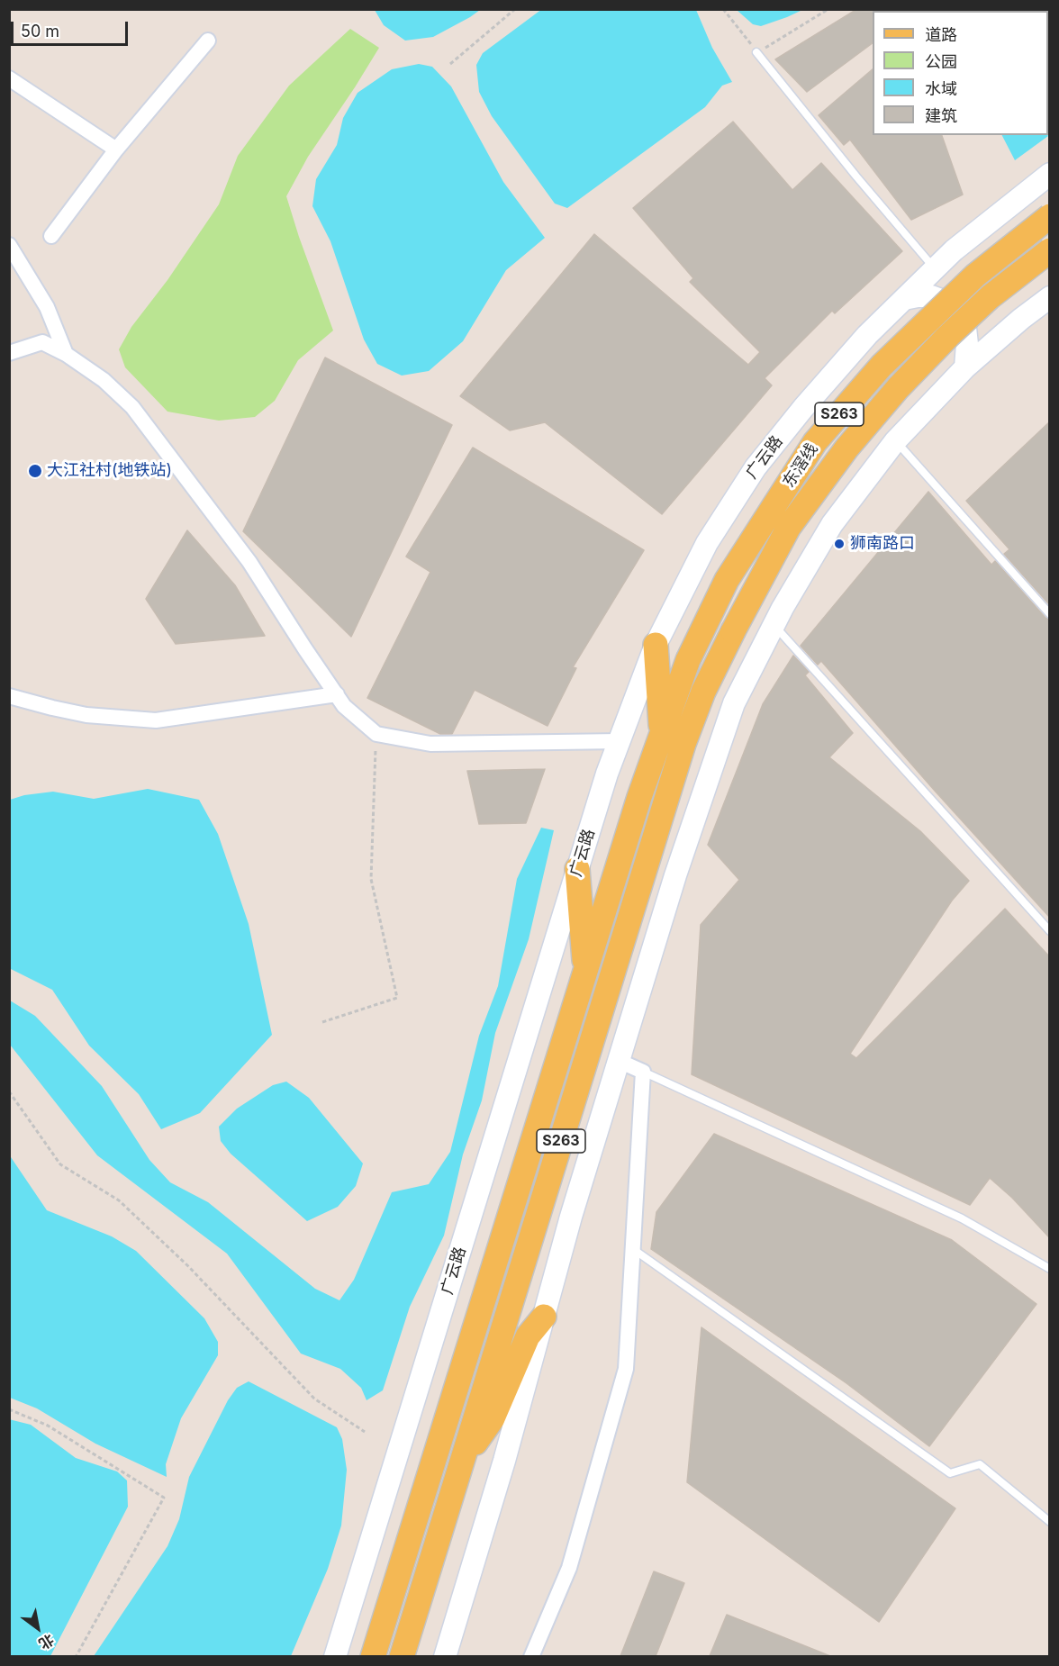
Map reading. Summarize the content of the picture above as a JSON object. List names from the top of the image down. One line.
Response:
{"streets":{"main road":["S263","广云路","东滘线"]},"crossings":[["S263","东滘线"]],"places":["大江社村(地铁站)","狮南路口"],"legend":["道路","公园","水域","建筑"],"scale_bar":"50 m","north":"bottom right"}
